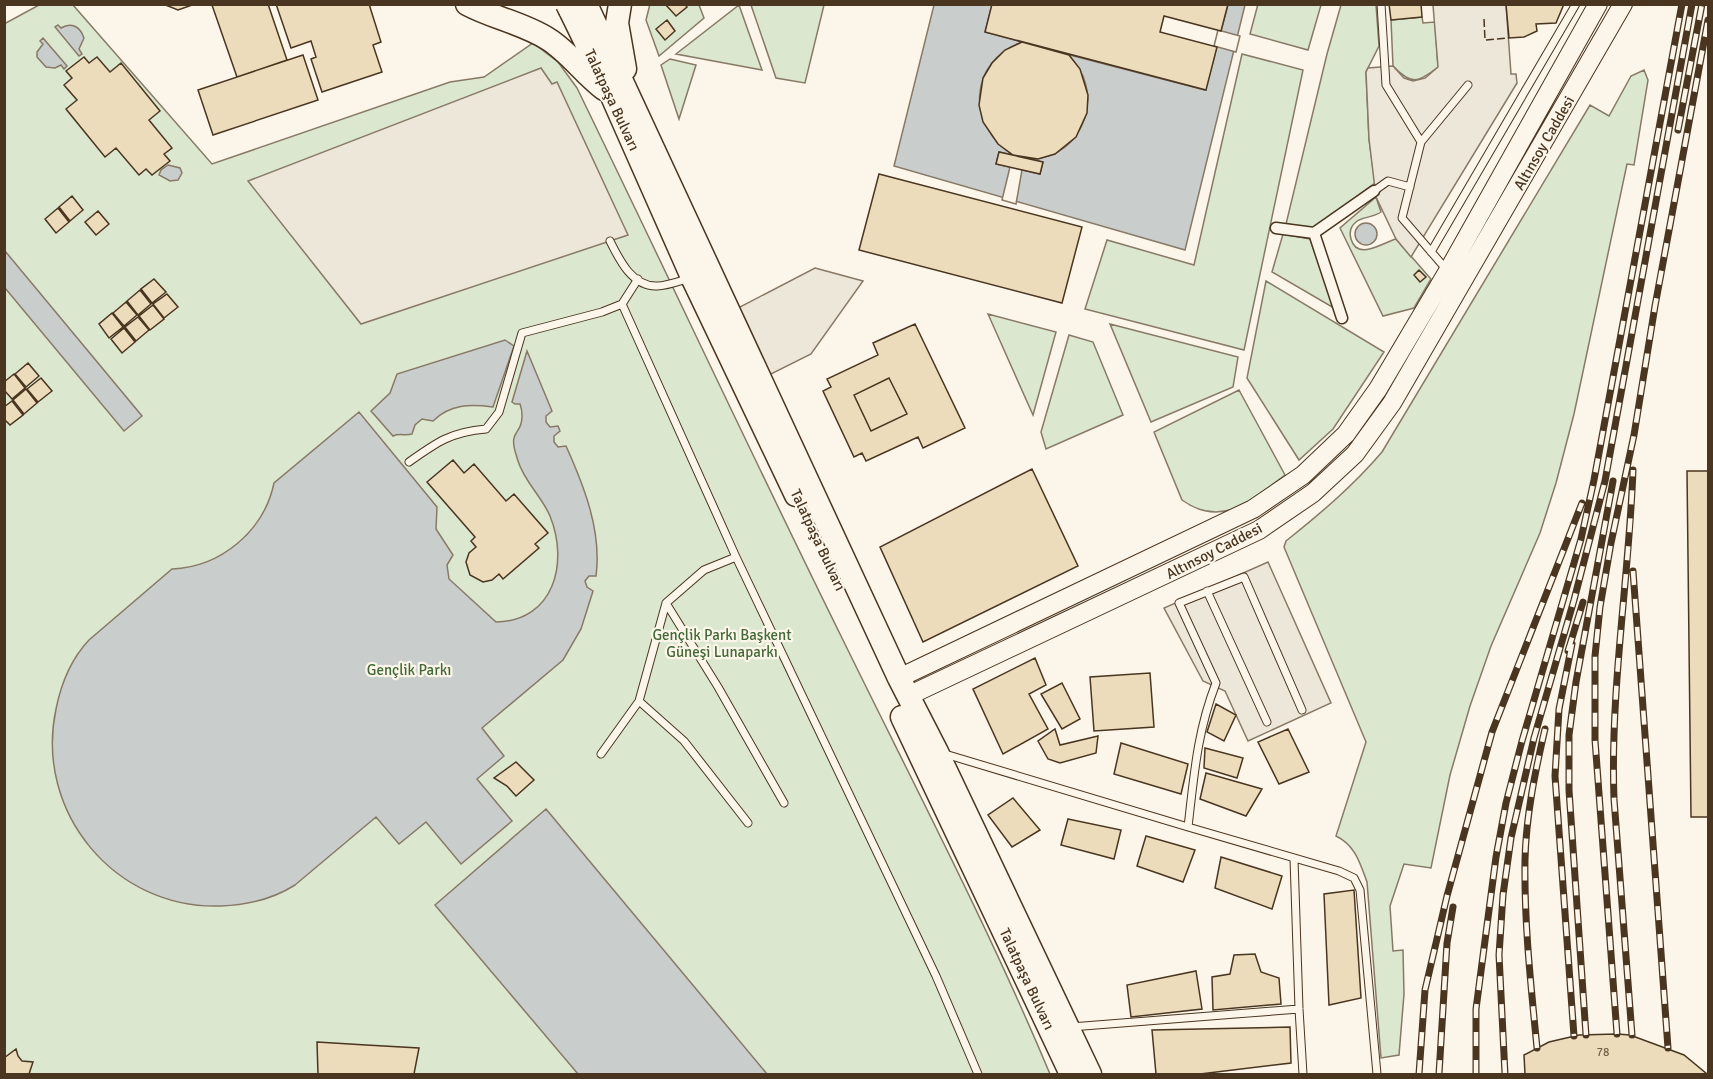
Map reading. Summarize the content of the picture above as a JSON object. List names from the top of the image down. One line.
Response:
{"streets":{"main road":["Talatpaşa Bulvarı"],"street":["Altınsoy Caddesi"]},"crossings":[["Talatpaşa Bulvarı","Altınsoy Caddesi"]],"parks":["Gençlik Parkı Başkent Güneşi Lunaparkı","Gençlik Parkı"],"house_numbers":["78"]}
